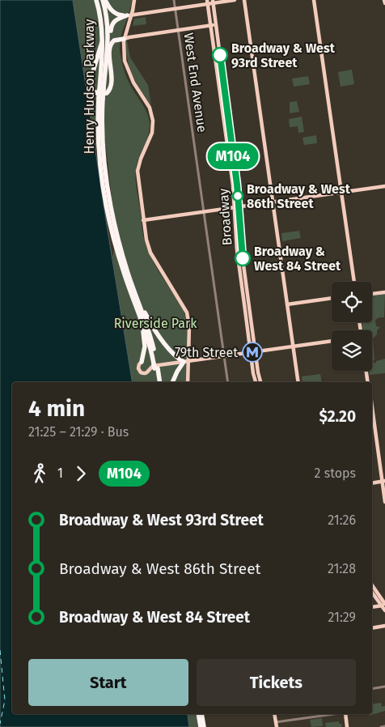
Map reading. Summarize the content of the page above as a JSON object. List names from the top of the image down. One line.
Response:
{"streets":{"highway":["Henry Hudson Parkway"],"main road":["Broadway"],"street":["West End Avenue"]},"parks":["Riverside Park"],"places":{"other":["Broadway & West 93rd Street","Broadway & West 86th Street","Broadway & West 84 Street"],"metro station":["79th Street"]},"lines":["bus line M104"],"page":{"on_map":"M104","heading":["4 min","21:25 – 21:29 · Bus","$2.20"],"legs":["1","M104","2 stops"],"list":[{"name":"Broadway & West 93rd Street","value":"21:26"},{"name":"Broadway & West 86th Street","value":"21:28"},{"name":"Broadway & West 84 Street","value":"21:29"}],"buttons":["Start","Tickets"]}}
